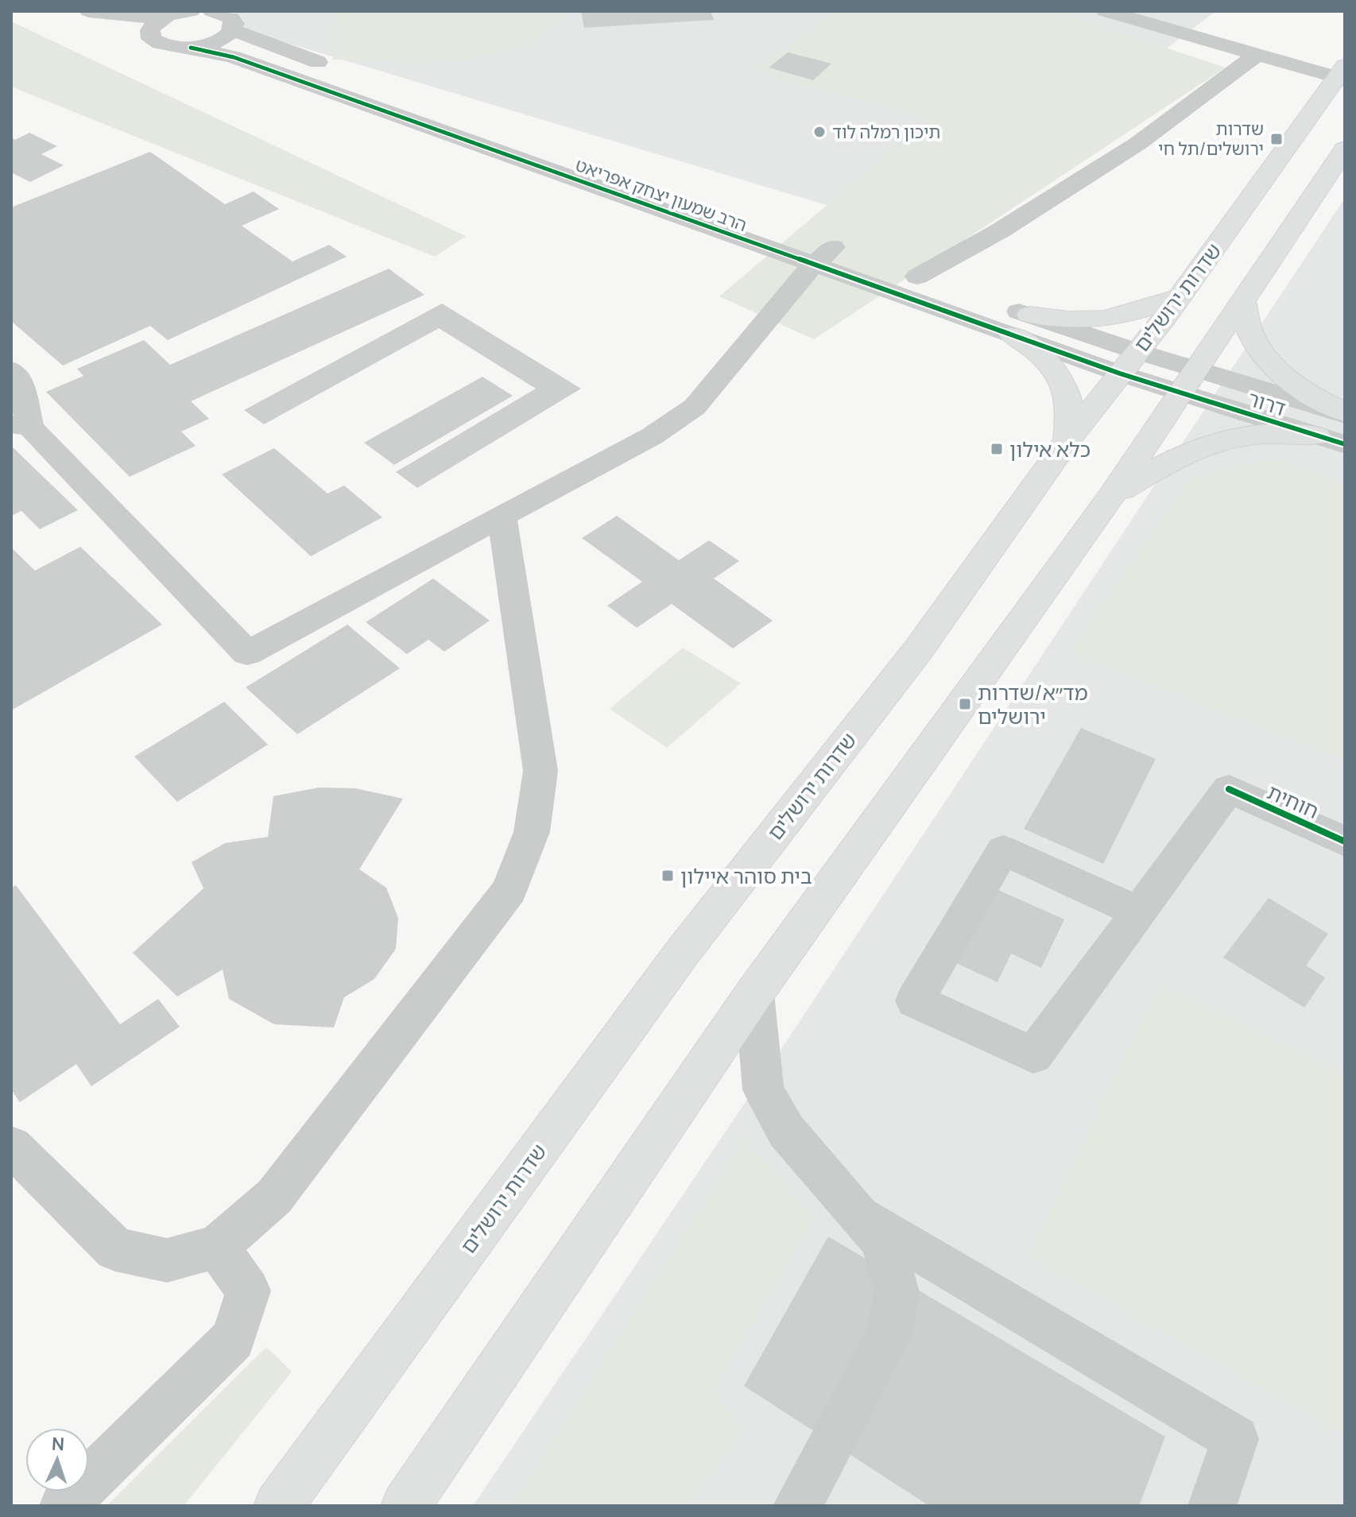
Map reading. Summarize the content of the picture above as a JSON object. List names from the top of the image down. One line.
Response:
{"streets":{"main road":["שדרות ירושלים"],"street":["הרב שמעון יצחק אפריאט","דרור","חוחית"]},"crossings":[["הרב שמעון יצחק אפריאט","שדרות ירושלים"],["הרב שמעון יצחק אפריאט","דרור"],["שדרות ירושלים","דרור"]],"places":{"other":["תיכון רמלה לוד"],"transit":["שדרות ירושלים/תל חי","כלא אילון","מד״א/שדרות ירושלים","בית סוהר איילון"]},"north":"top"}
